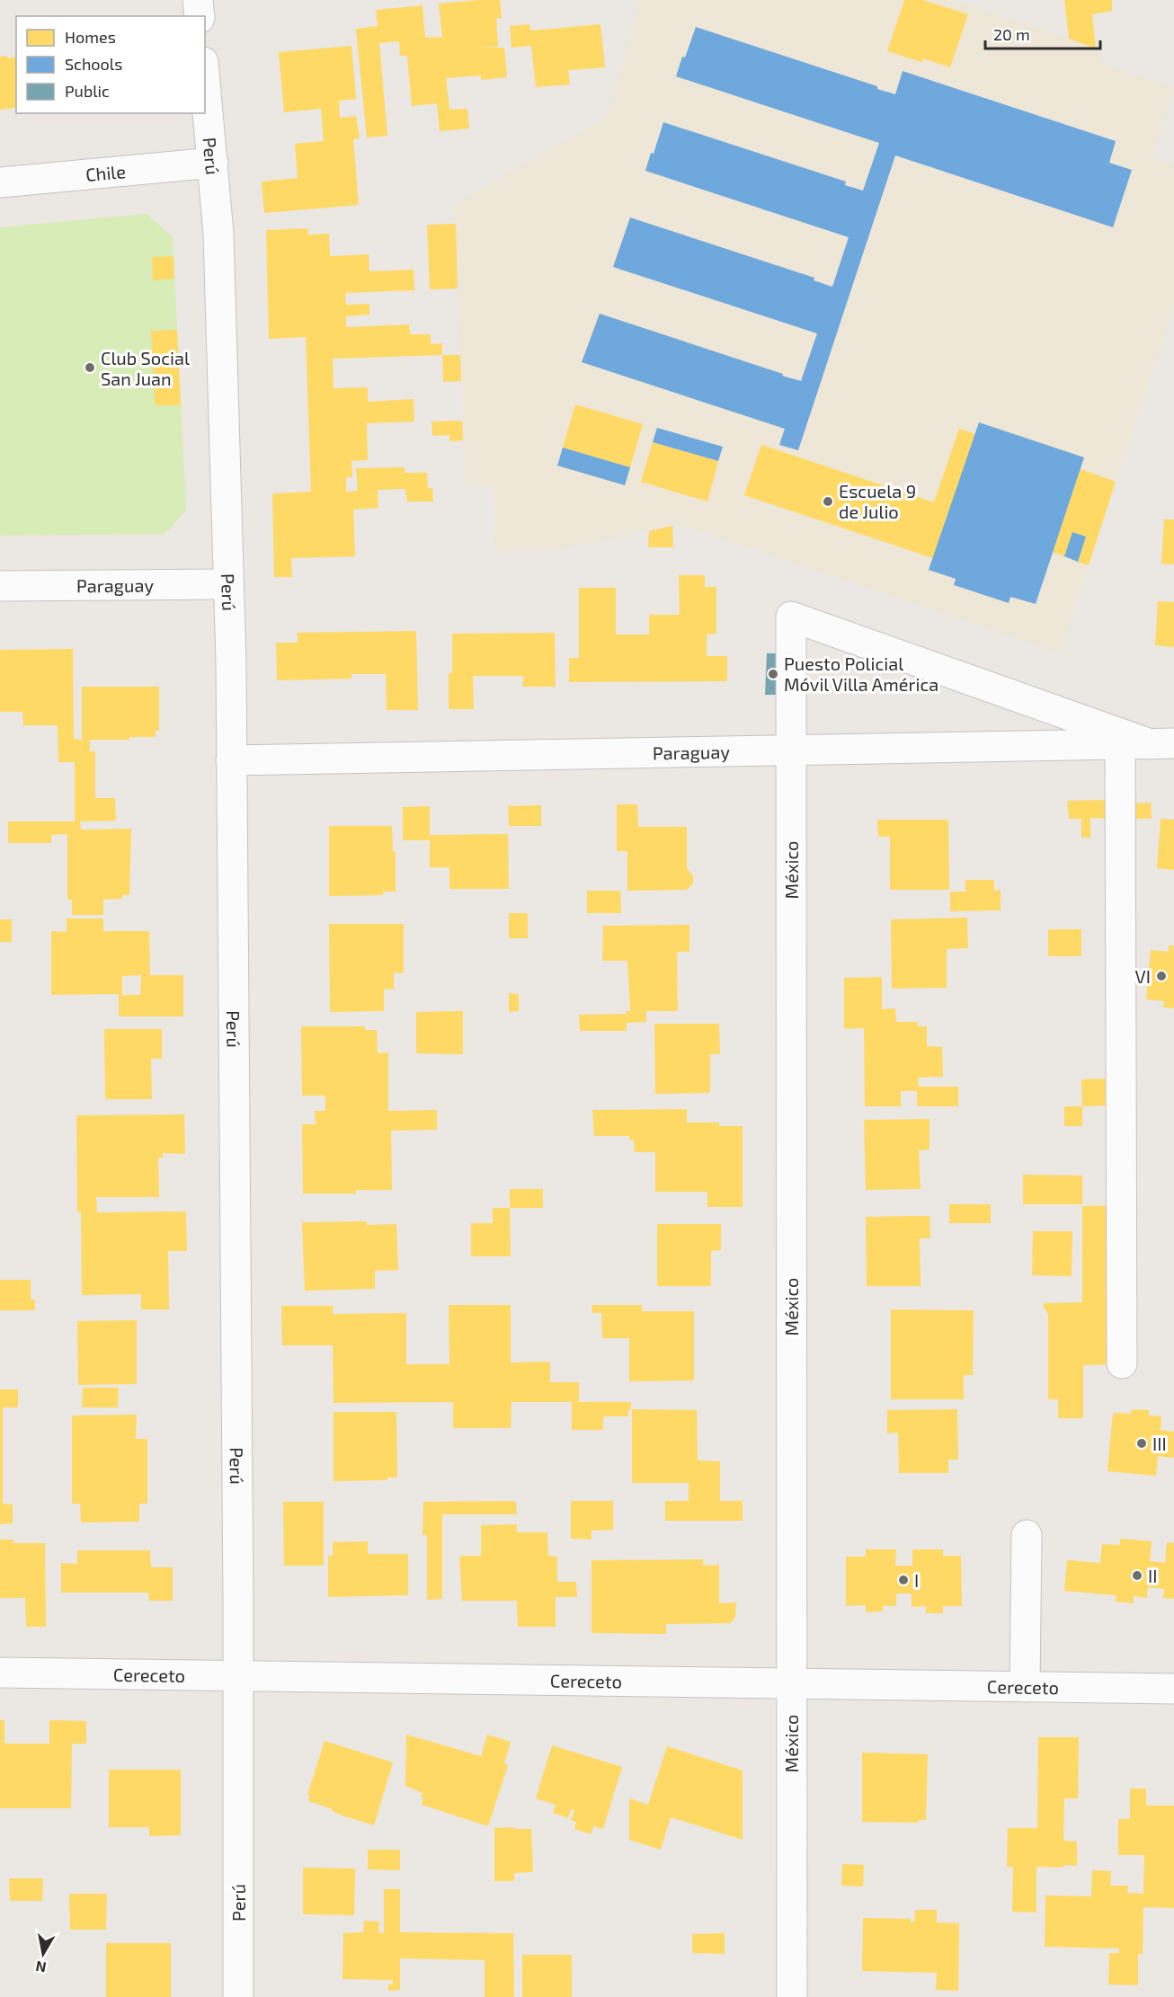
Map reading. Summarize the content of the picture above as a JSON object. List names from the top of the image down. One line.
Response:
{"streets":{"street":["Perú","Chile","Paraguay","México","Cereceto"]},"crossings":[["Perú","Chile"],["Perú","Paraguay"],["Perú","Cereceto"],["Paraguay","México"],["México","Cereceto"]],"places":["Club Social San Juan","Escuela 9 de Julio","Puesto Policial Móvil Villa América","VI","III","II","I"],"legend":["Homes","Schools","Public"],"scale_bar":"20 m","north":"bottom"}
